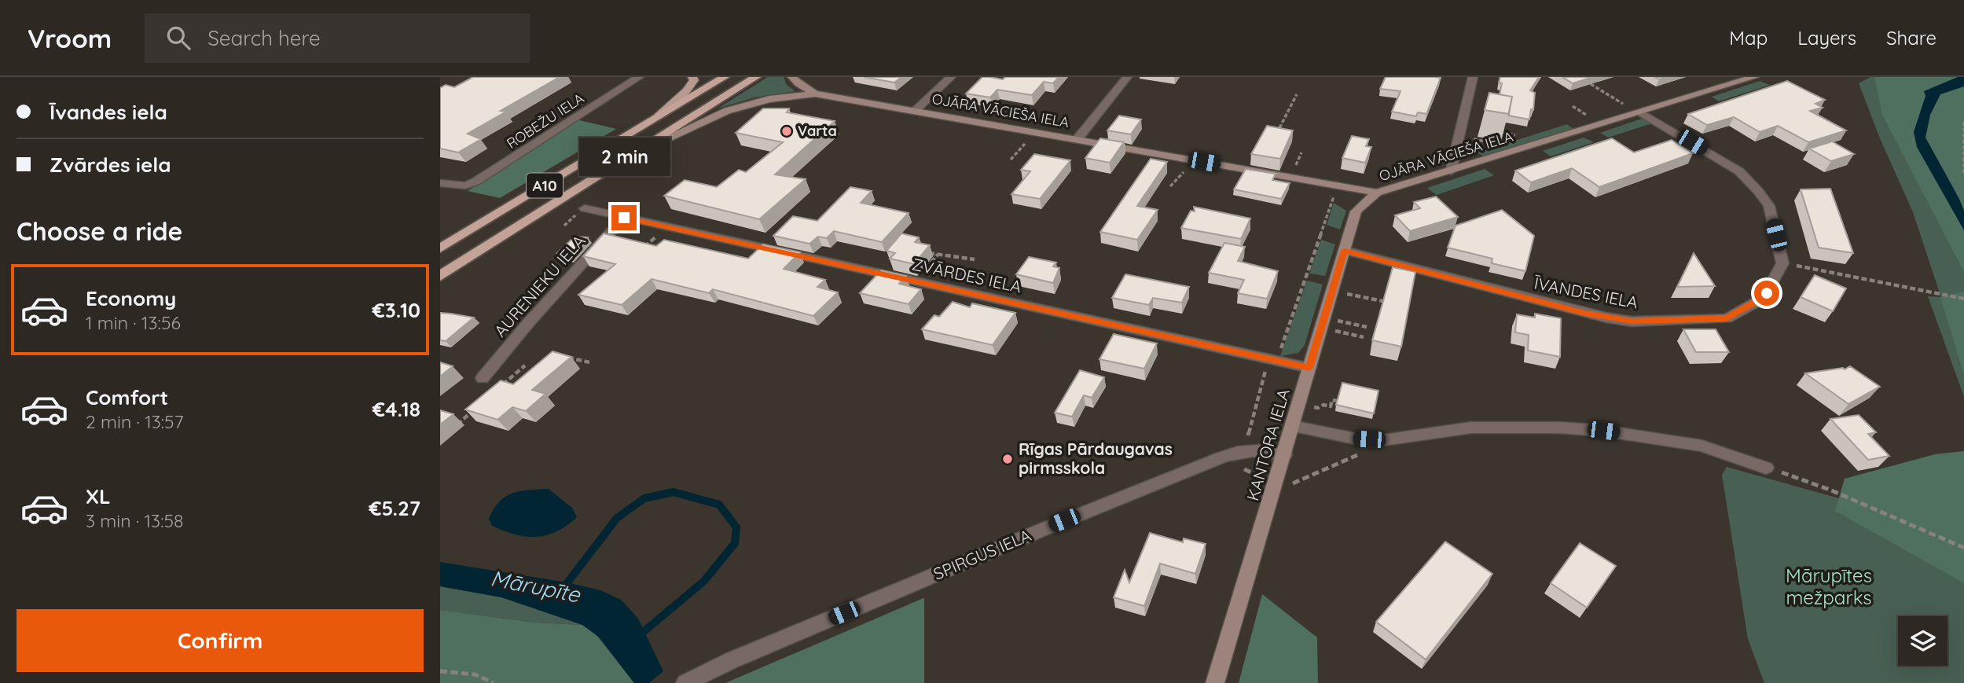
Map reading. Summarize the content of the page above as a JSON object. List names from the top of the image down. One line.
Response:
{"streets":{"highway":["A10"],"main road":["OJĀRA VĀCIEŠA IELA","KANTORA IELA"],"street":["ROBEŽU IELA","ZVĀRDES IELA","AURENIEKU IELA","ĪVANDES IELA","SPIRGUS IELA"]},"crossings":[["OJĀRA VĀCIEŠA IELA","A10"],["OJĀRA VĀCIEŠA IELA","KANTORA IELA"],["ZVĀRDES IELA","AURENIEKU IELA"],["ZVĀRDES IELA","KANTORA IELA"],["ĪVANDES IELA","KANTORA IELA"],["KANTORA IELA","SPIRGUS IELA"]],"water":["Mārupīte"],"parks":["Mārupītes mežparks"],"places":["Varta","Rīgas Pārdaugavas pirmsskola"],"page":{"header":"Vroom","search":"Search here","nav":["Map","Layers","Share"],"banner":["Īvandes iela","Zvārdes iela"],"bubble":"2 min","heading":"Choose a ride","list":[{"name":"Economy","note":"1 min · 13:56","value":"€3.10"},{"name":"Comfort","note":"2 min · 13:57","value":"€4.18"},{"name":"XL","note":"3 min · 13:58","value":"€5.27"}],"buttons":"Confirm"}}
